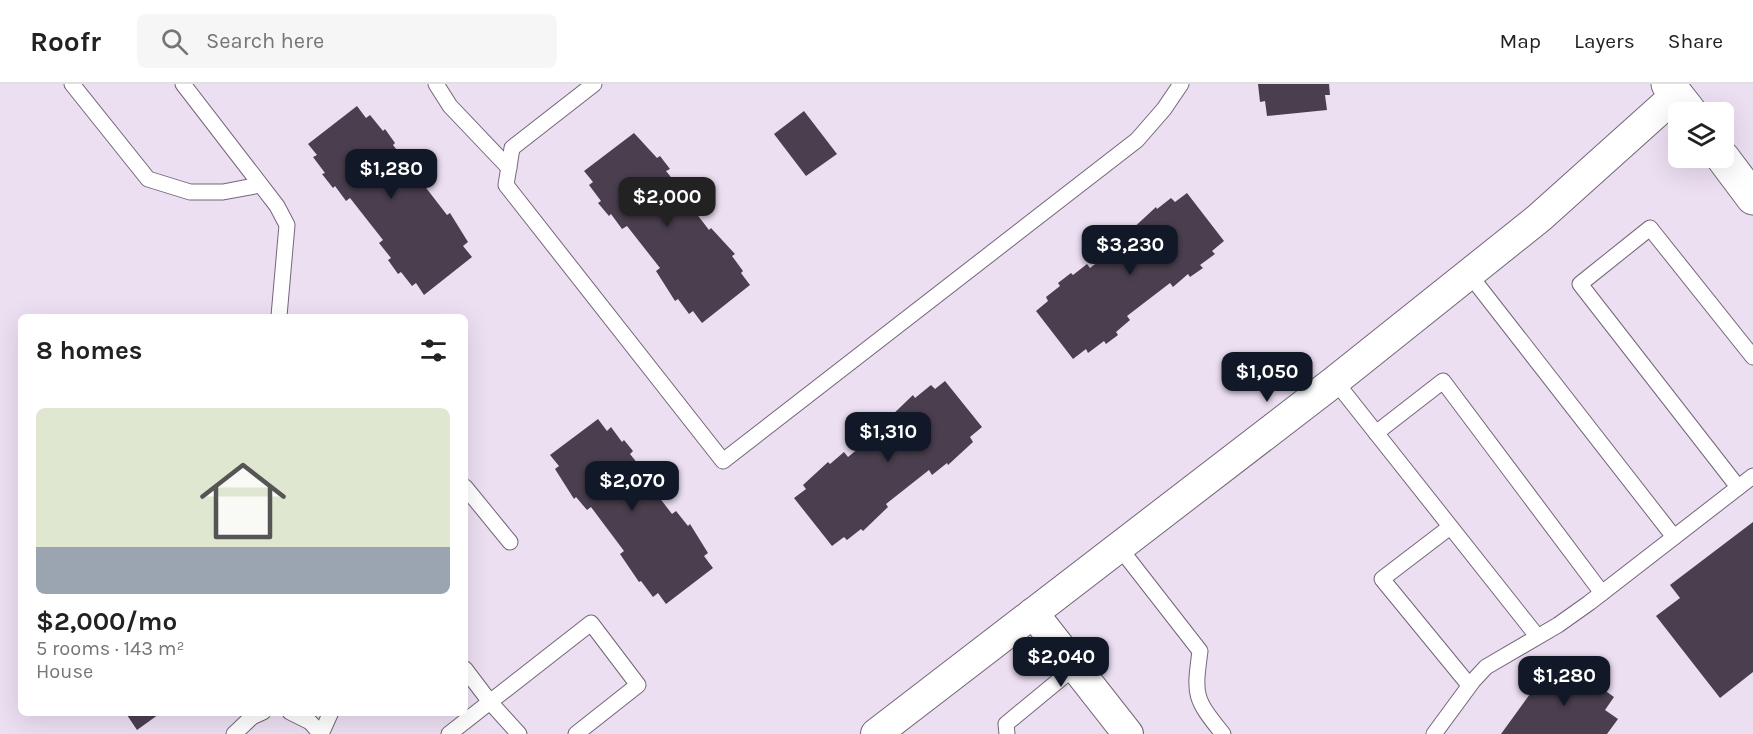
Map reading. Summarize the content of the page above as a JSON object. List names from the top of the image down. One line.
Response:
{"page":{"header":"Roofr","search":"Search here","nav":["Map","Layers","Share"],"price":["$1,280","$2,000","$3,230","$1,050","$1,310","$2,070","$2,040","$1,280"],"heading":"8 homes","list":[{"name":"$2,000/mo","note":"5 rooms · 143 m² · House"}]}}
